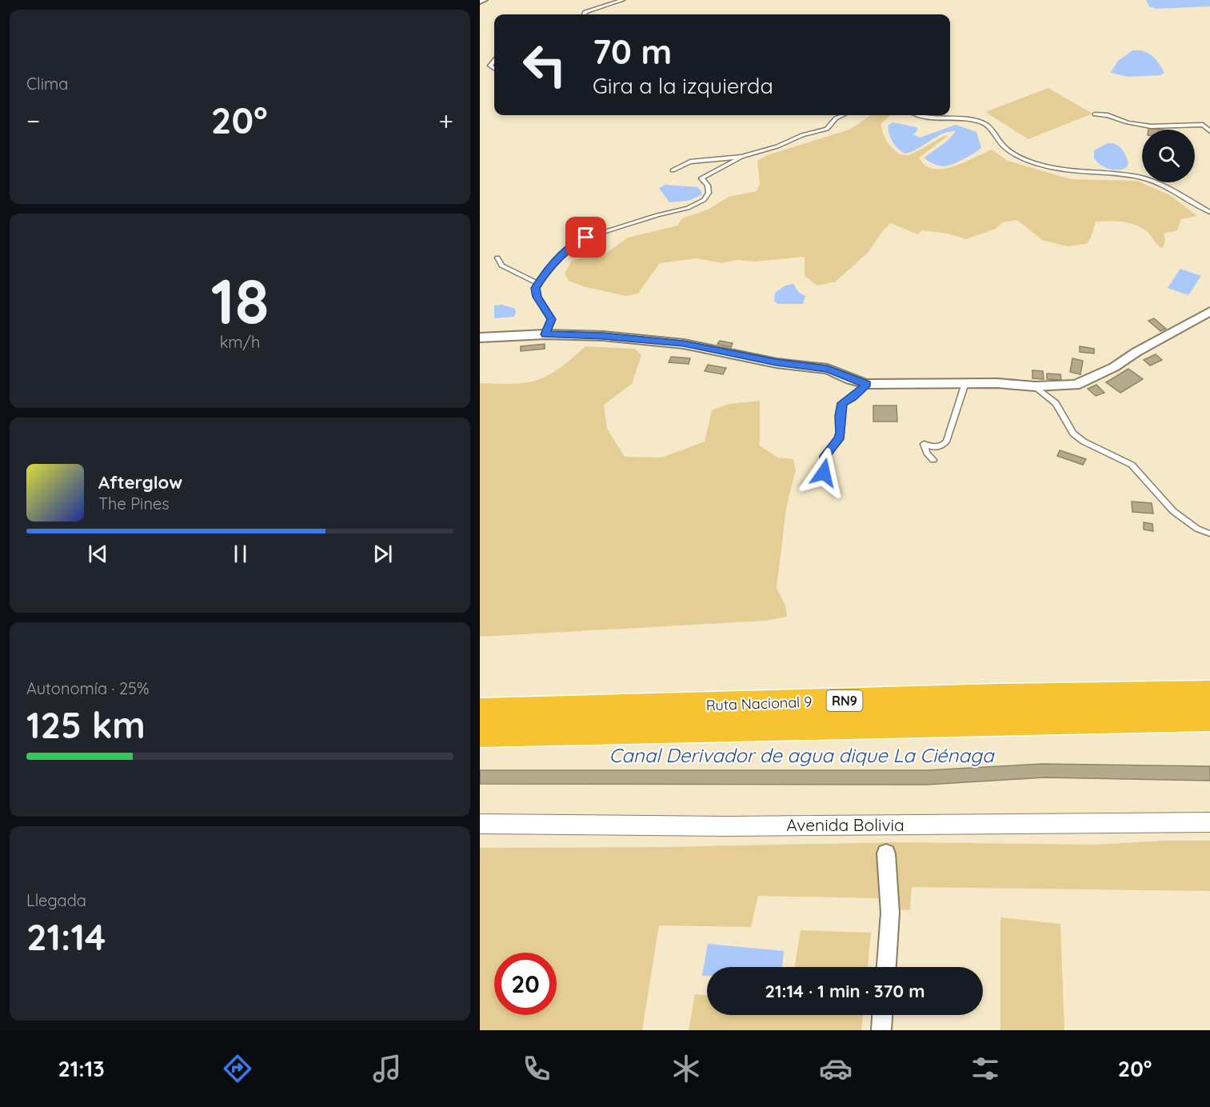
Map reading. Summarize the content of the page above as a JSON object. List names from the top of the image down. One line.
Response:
{"streets":{"highway":["RN9","Ruta Nacional 9"],"street":["Avenida Bolivia"]},"water":["Canal Derivador de agua dique La Ciénaga"],"page":{"tile":["Clima",["18","km/h"],["Autonomía · 25%","125 km"],["Llegada","21:14"]],"turn":["70 m","Gira a la izquierda"],"heat":["−","20°","+"],"song":["Afterglow","The Pines"],"limit":"20","trip":"21:14 · 1 min · 370 m","tabs":["21:13","20°"]}}
